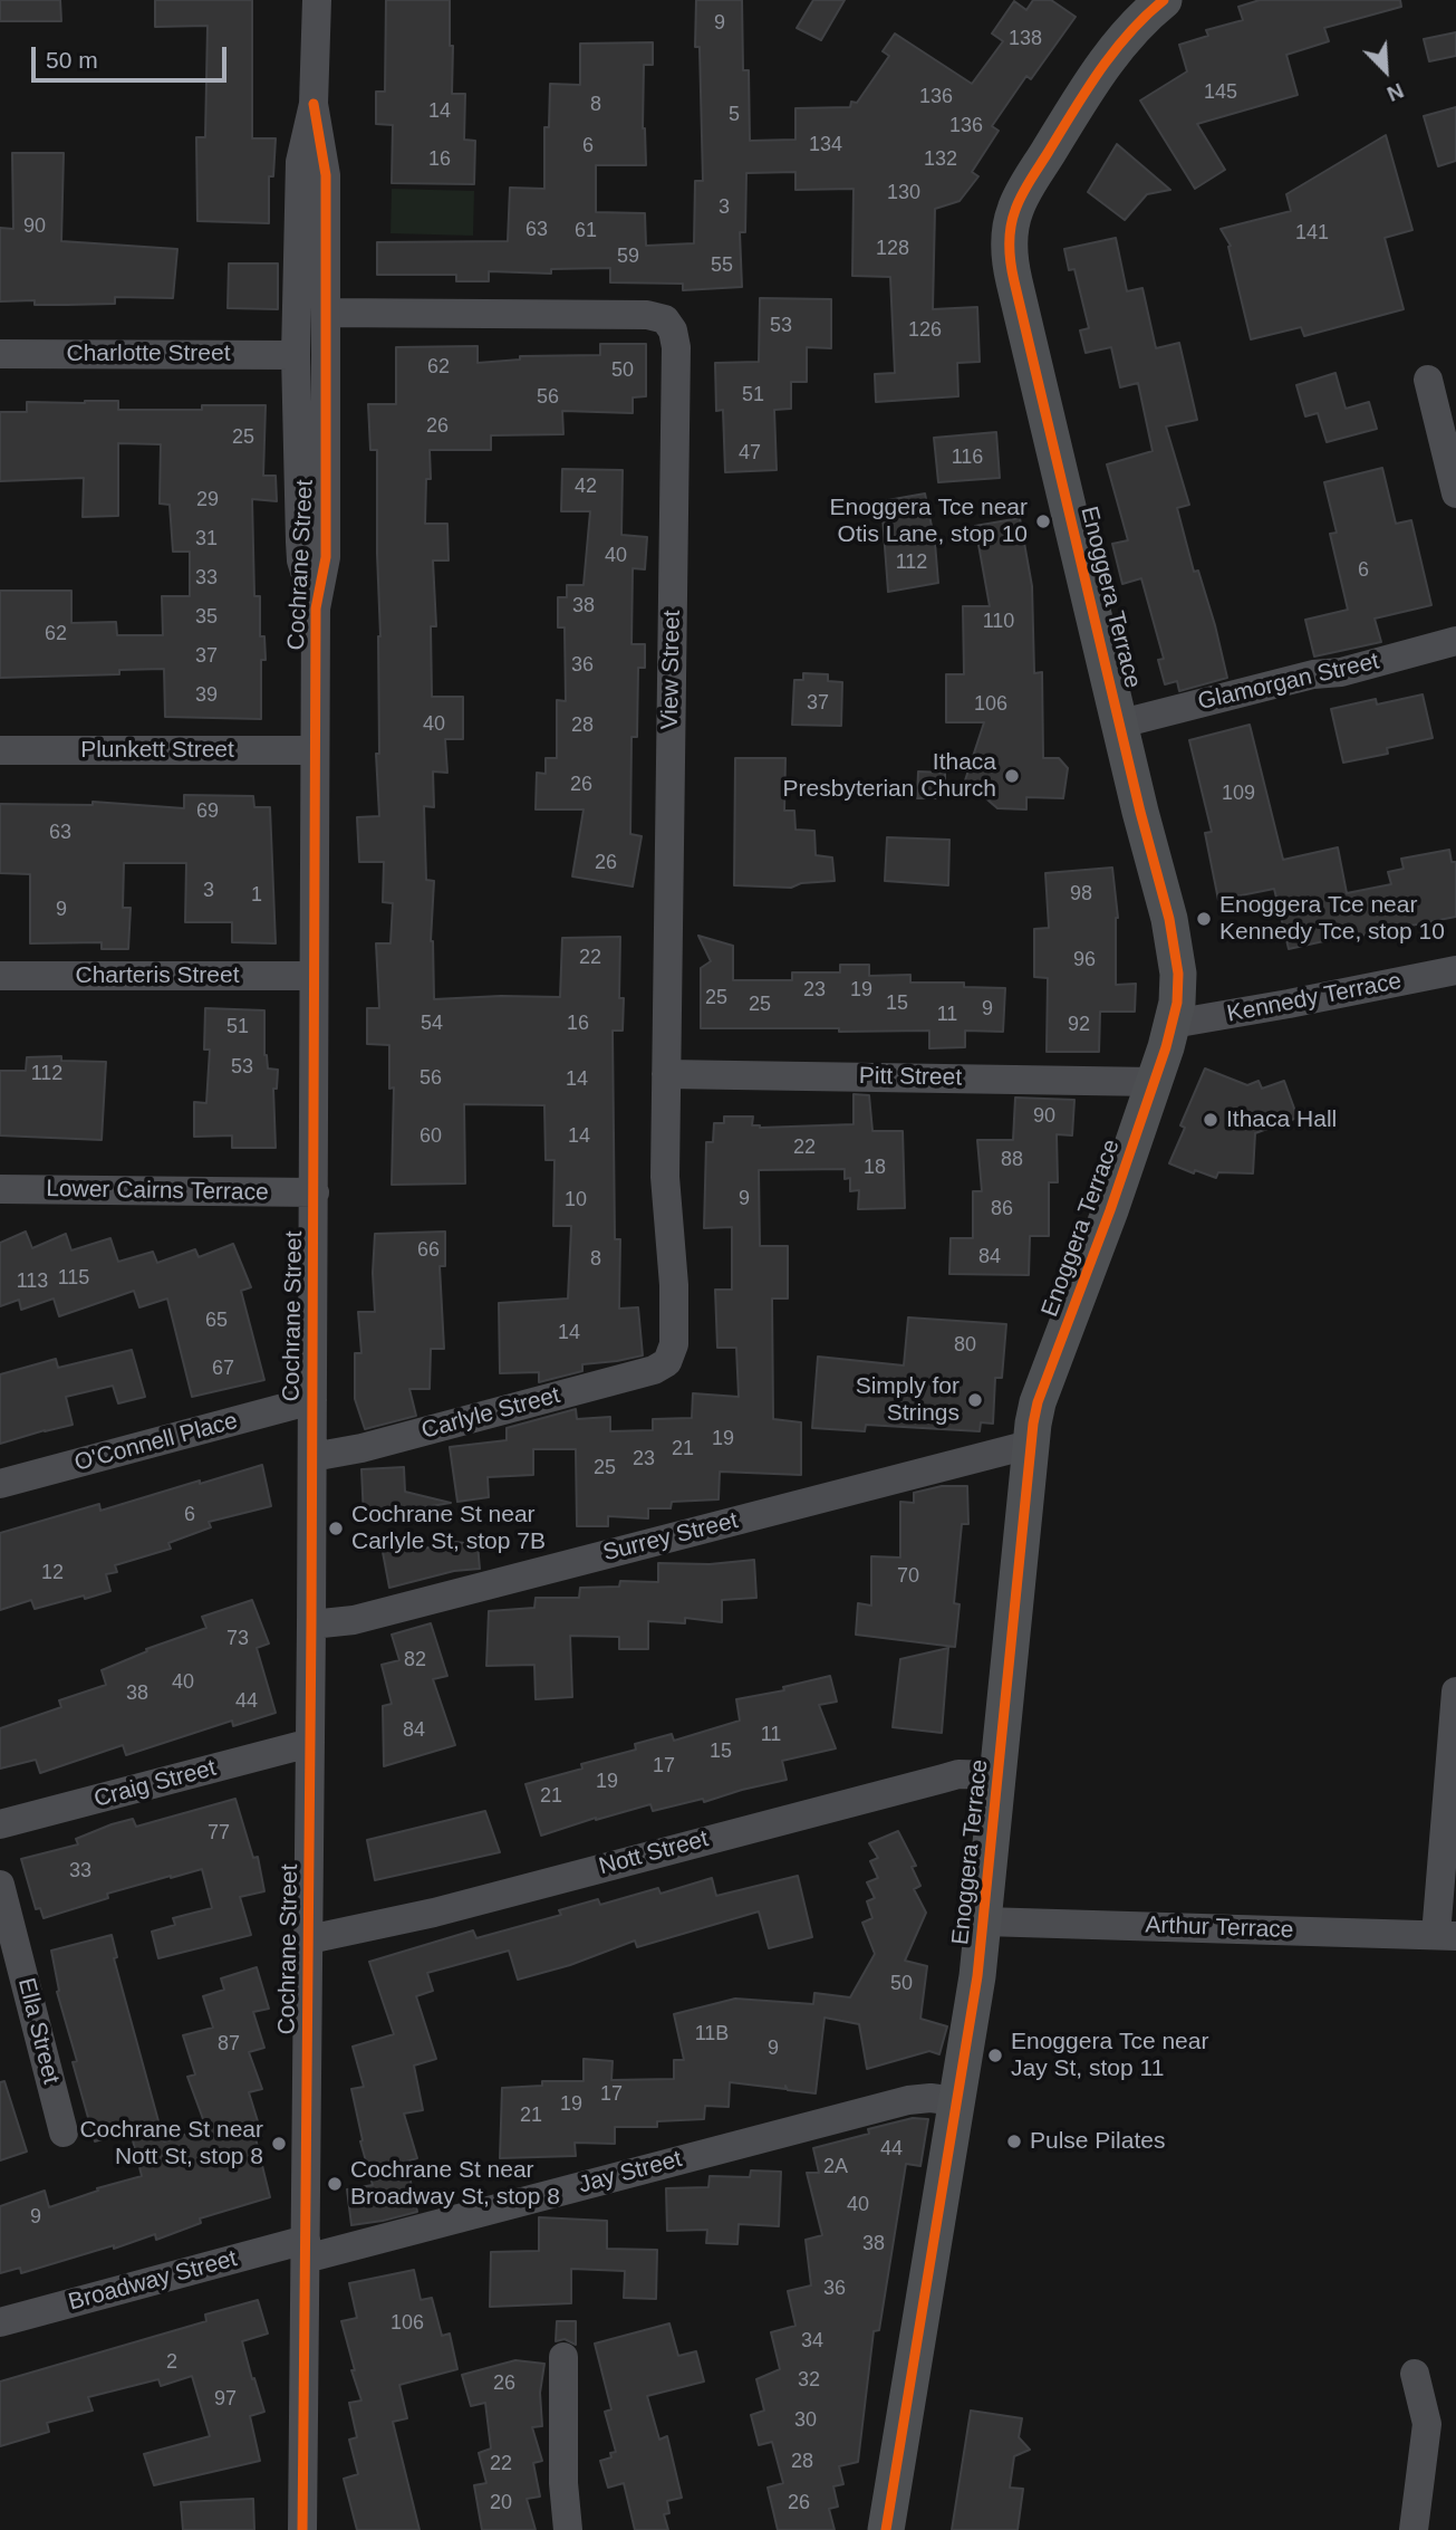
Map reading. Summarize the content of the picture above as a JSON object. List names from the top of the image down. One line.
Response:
{"streets":{"main road":["Enoggera Terrace"],"street":["Charlotte Street","Cochrane Street","View Street","Glamorgan Street","Plunkett Street","Charteris Street","Kennedy Terrace","Pitt Street","Lower Cairns Terrace","Carlyle Street","O'Connell Place","Surrey Street","Craig Street","Nott Street","Arthur Terrace","Ella Street","Jay Street","Broadway Street"]},"crossings":[["Charlotte Street","Cochrane Street"],["Cochrane Street","View Street"],["Cochrane Street","Plunkett Street"],["Cochrane Street","Charteris Street"],["Cochrane Street","Lower Cairns Terrace"],["Cochrane Street","Carlyle Street"],["Cochrane Street","O'Connell Place"],["Cochrane Street","Surrey Street"],["Cochrane Street","Craig Street"],["Cochrane Street","Nott Street"],["Cochrane Street","Jay Street"],["Cochrane Street","Broadway Street"],["Enoggera Terrace","Glamorgan Street"],["Enoggera Terrace","Kennedy Terrace"],["Enoggera Terrace","Pitt Street"],["Enoggera Terrace","Surrey Street"],["Enoggera Terrace","Nott Street"],["Enoggera Terrace","Arthur Terrace"],["Enoggera Terrace","Jay Street"],["View Street","Pitt Street"],["View Street","Carlyle Street"],["Jay Street","Broadway Street"]],"places":["Enoggera Tce near Otis Lane, stop 10","Ithaca Presbyterian Church","Enoggera Tce near Kennedy Tce, stop 10","Ithaca Hall","Simply for Strings","Cochrane St near Carlyle St, stop 7B","Enoggera Tce near Jay St, stop 11","Pulse Pilates","Cochrane St near Nott St, stop 8","Cochrane St near Broadway St, stop 8"],"house_numbers":["9","138","145","136","8","14","5","136","134","6","16","132","130","3","90","63","61","141","128","59","55","53","126","62","50","51","56","26","25","47","116","42","29","31","40","112","6","33","38","35","110","62","37","36","39","37","106","40","28","26","109","69","63","26","3","98","1","9","22","96","23","19","25","15","25","9","11","54","16","92","51","53","112","56","14","90","60","14","22","88","18","9","10","86","66","84","8","115","113","65","14","80","67","19","21","23","25","6","12","70","73","82","40","38","44","84","11","15","17","19","21","77","33","50","11B","87","9","17","19","21","44","2A","40","9","38","36","106","34","2","32","26","97","30","28","22","20","26"],"scale_bar":"50 m","north":"bottom right"}
